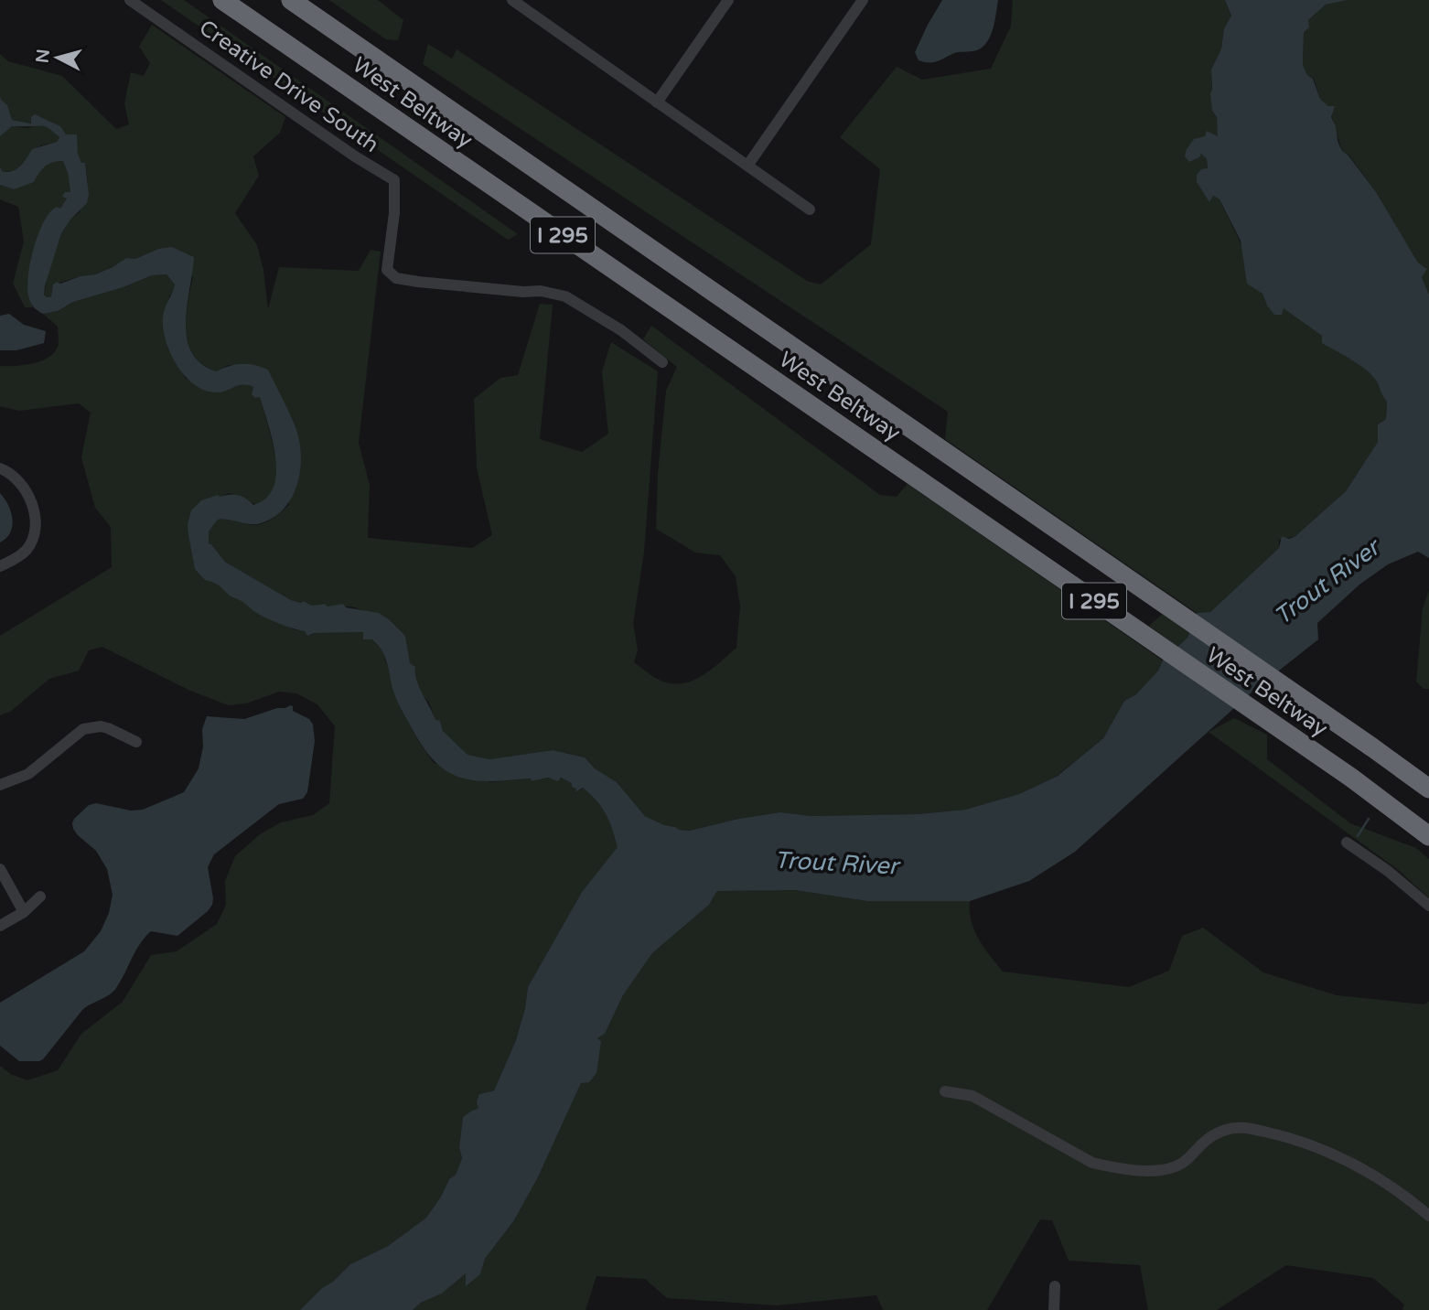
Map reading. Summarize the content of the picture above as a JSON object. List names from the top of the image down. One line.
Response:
{"streets":{"highway":["West Beltway","I 295"],"street":["Creative Drive South"]},"water":["Trout River"],"north":"left"}
